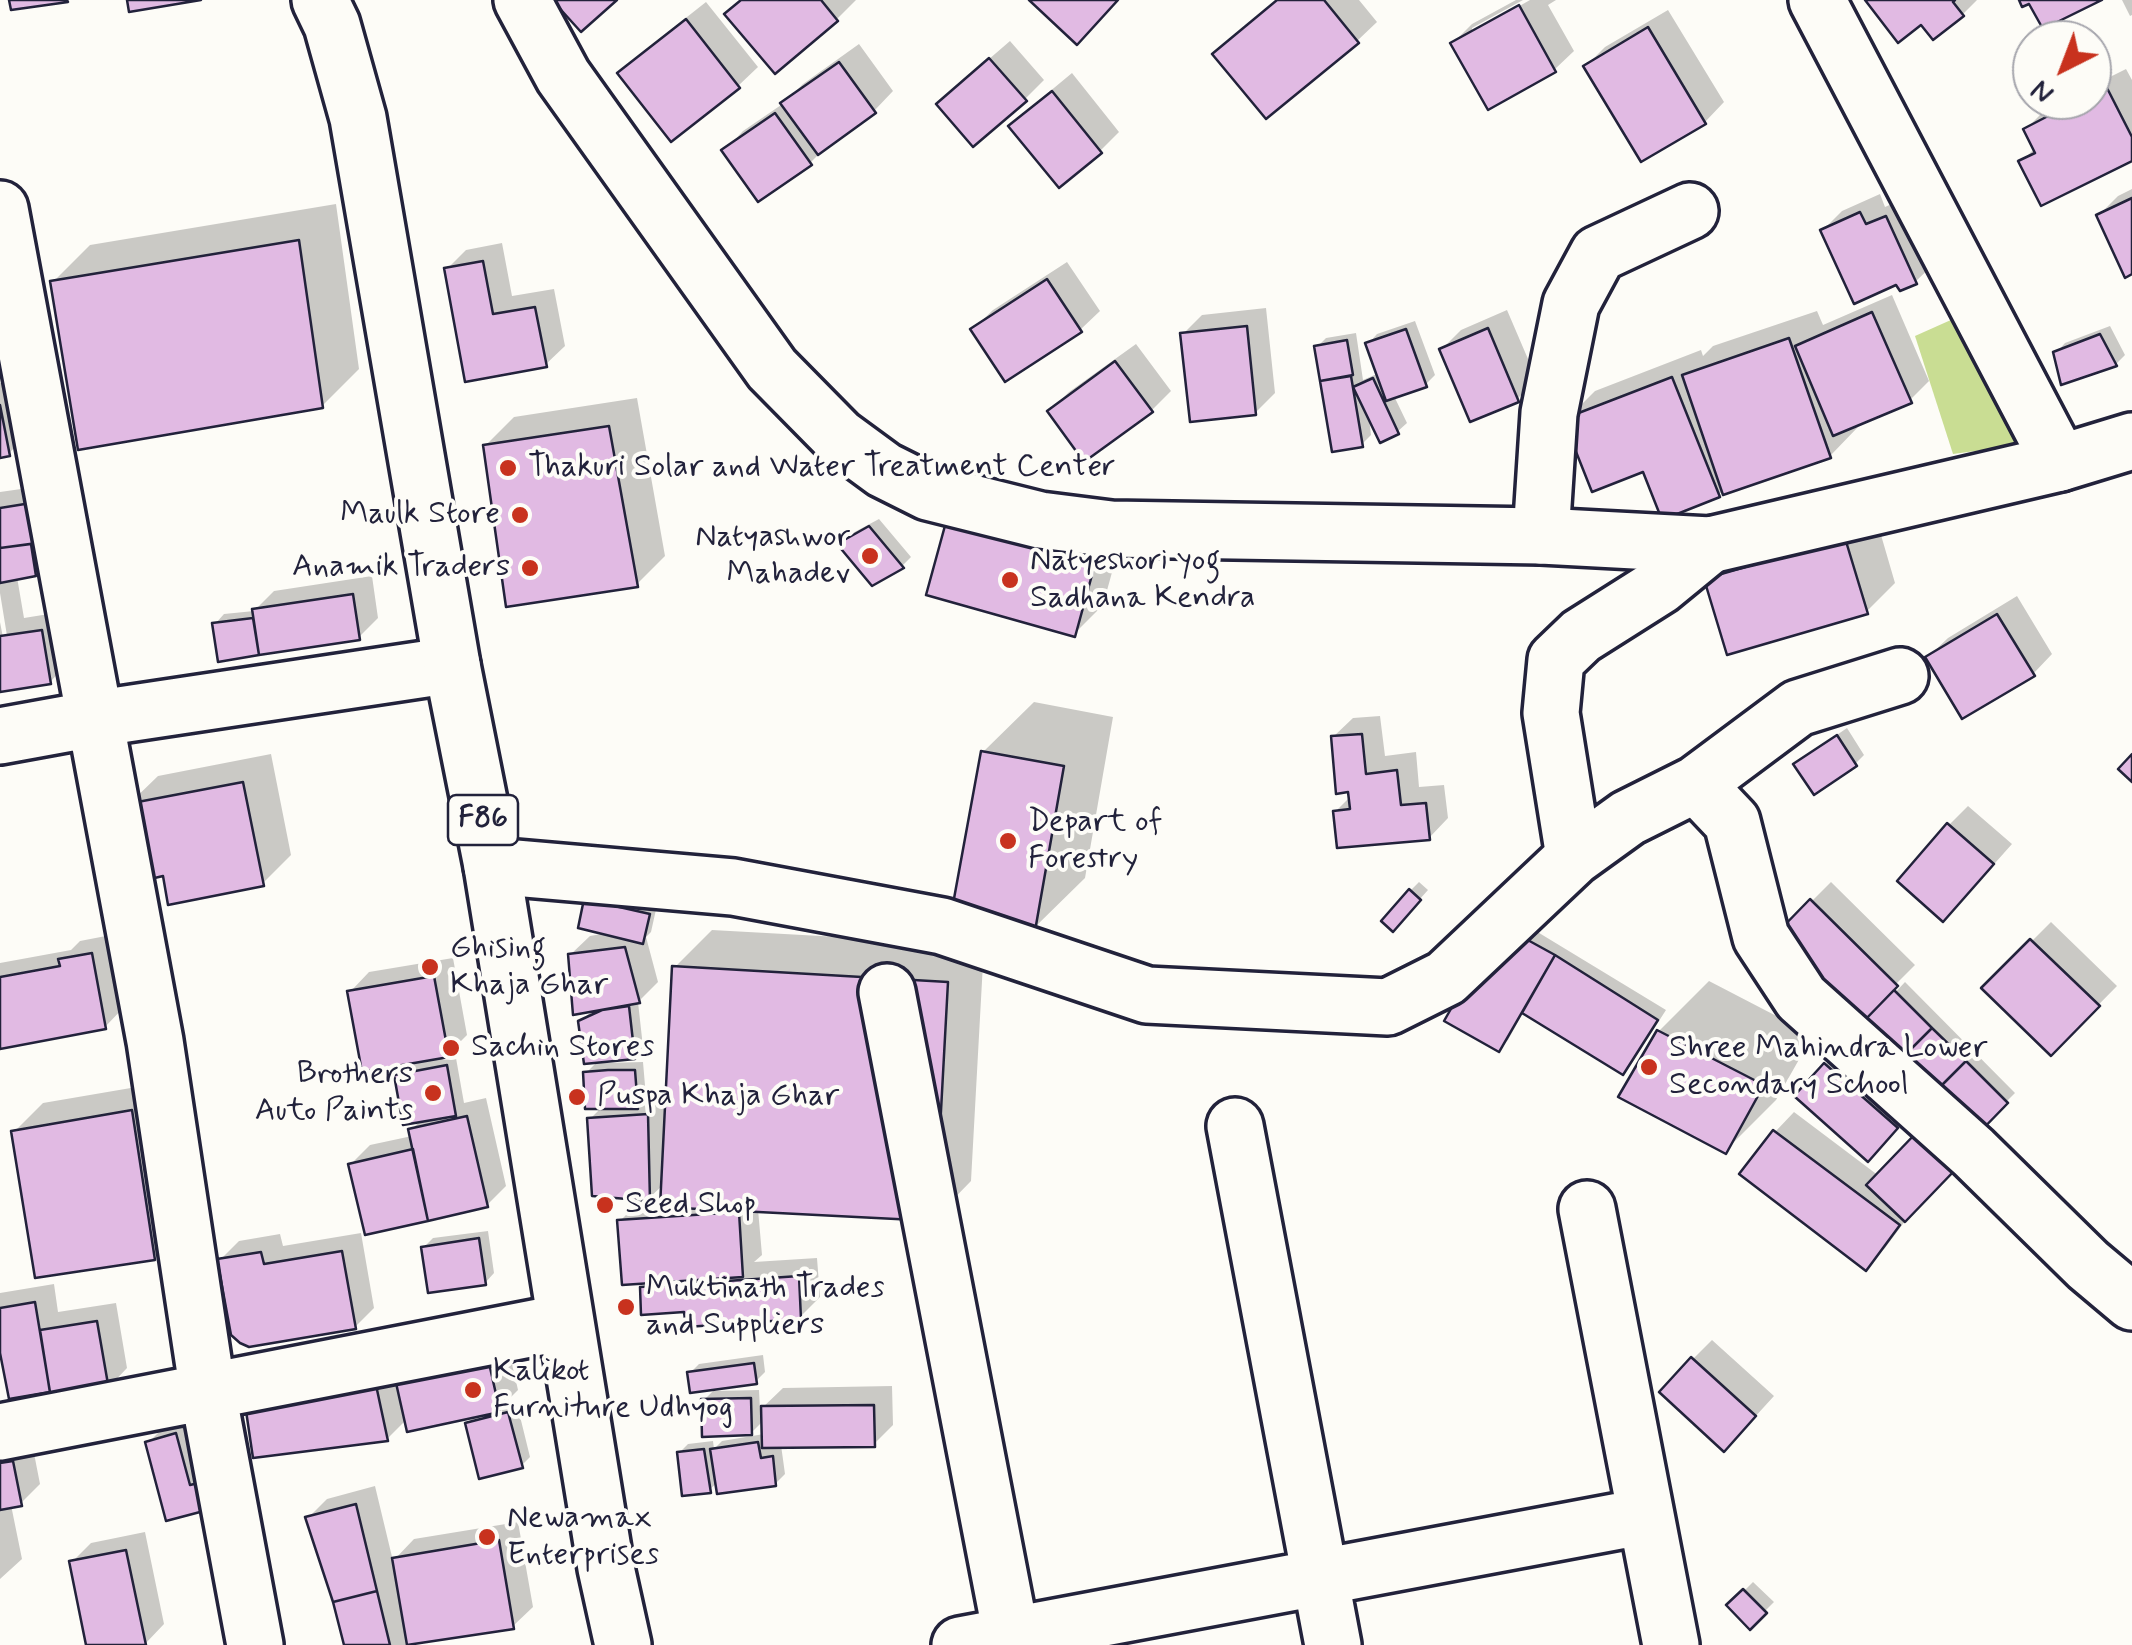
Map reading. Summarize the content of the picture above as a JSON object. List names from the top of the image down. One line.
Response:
{"streets":{"street":["F86"]},"places":["Thakuri Solar and Water Treatment Center","Maulk Store","Natyashwor Mahadev","Anamik Traders","Natyeshori yog Sadhana Kendra","Depart of Forestry","Ghising Khaja Ghar","Sachin Stores","Shree Mahindra Lower Secondary School","Brothers Auto Paints","Puspa Khaja Ghar","Seed Shop","Muktinath Trades and Suppliers","Kalikot Furniture Udhyog","Newamax Enterprises"],"north":"bottom left"}
